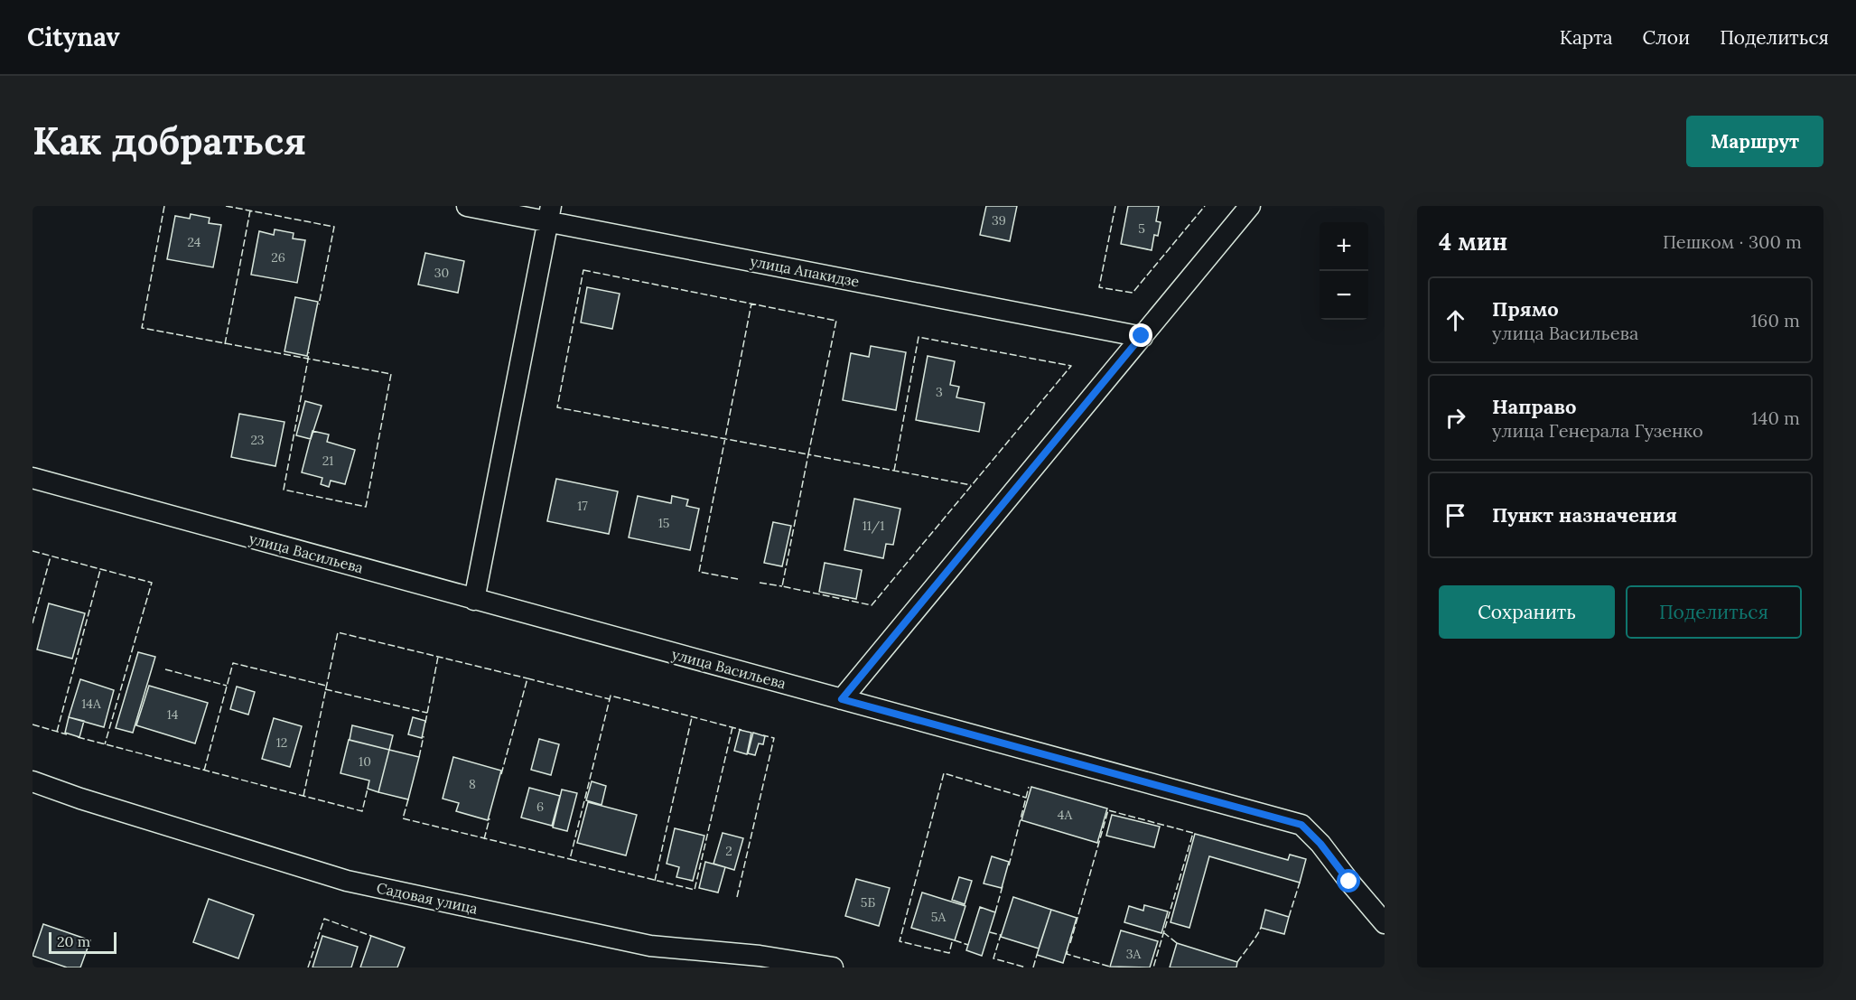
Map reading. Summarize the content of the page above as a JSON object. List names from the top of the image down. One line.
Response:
{"streets":{"street":["улица Апакидзе","улица Васильева","Садовая улица"]},"house_numbers":["39","5","24","26","30","3","23","21","17","15","11/1","14А","14","12","10","8","6","4А","2","5Б","5А","3А"],"scale_bar":"20 m","page":{"header":"Citynav","nav":["Карта","Слои","Поделиться"],"buttons":["Маршрут",["Сохранить","Поделиться"]],"title":"Как добраться","heading":["4 мин","Пешком · 300 m"],"map_buttons":["+","−"],"list":[["Прямо","улица Васильева","160 m"],["Направо","улица Генерала Гузенко","140 m"],"Пункт назначения"],"scale":"20 m"}}
